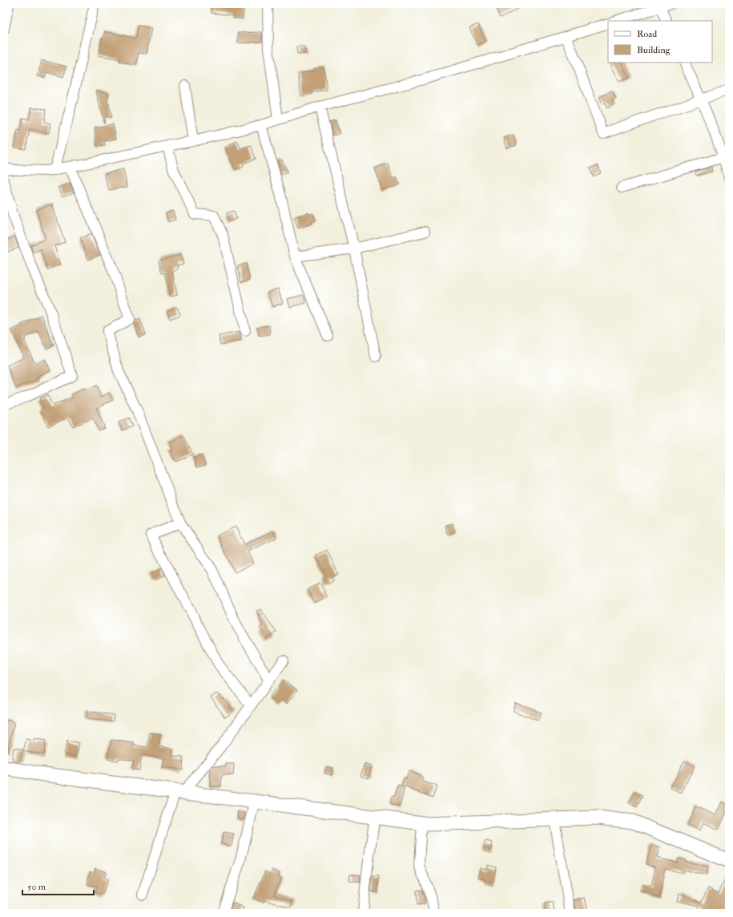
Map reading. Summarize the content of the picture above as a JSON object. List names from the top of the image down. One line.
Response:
{"legend":["Road","Building"],"scale_bar":"50 m"}
